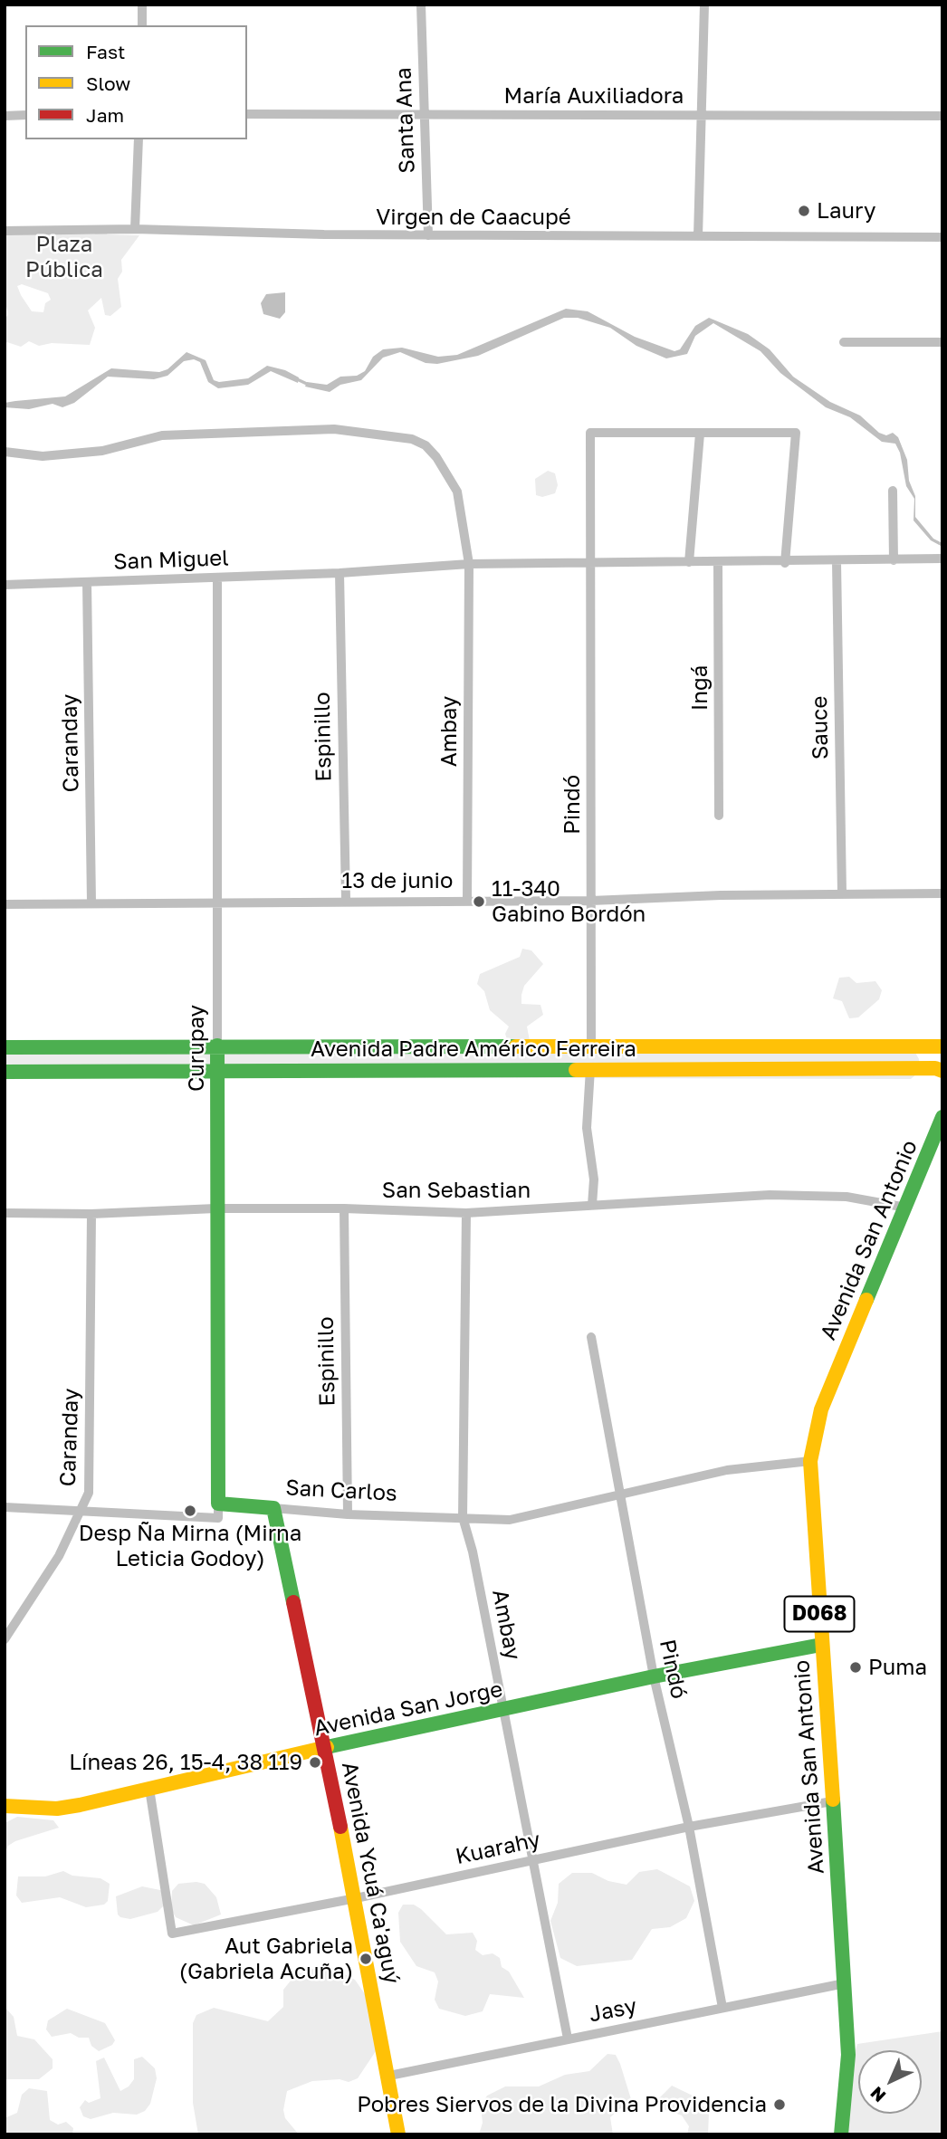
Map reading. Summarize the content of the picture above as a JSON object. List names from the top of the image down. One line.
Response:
{"streets":{"street":["María Auxiliadora","Santa Ana","Virgen de Caacupé","San Miguel","Ingá","Sauce","Ambay","Espinillo","Caranday","Pindó","13 de junio","Curupay","Avenida Padre Américo Ferreira","San Sebastian","Avenida San Antonio","San Carlos","D068","Avenida San Jorge","Kuarahy","Avenida Ycuá Ca'aguý","Jasy"]},"crossings":[["María Auxiliadora","Santa Ana"],["Santa Ana","Virgen de Caacupé"],["San Miguel","Ingá"],["San Miguel","Sauce"],["San Miguel","Ambay"],["San Miguel","Espinillo"],["San Miguel","Caranday"],["San Miguel","Pindó"],["San Miguel","Curupay"],["Sauce","13 de junio"],["Ambay","13 de junio"],["Ambay","San Sebastian"],["Ambay","San Carlos"],["Ambay","Avenida San Jorge"],["Ambay","Kuarahy"],["Ambay","Jasy"],["Espinillo","13 de junio"],["Espinillo","San Sebastian"],["Espinillo","San Carlos"],["Caranday","13 de junio"],["Caranday","San Sebastian"],["Caranday","San Carlos"],["Pindó","13 de junio"],["Pindó","Avenida Padre Américo Ferreira"],["Pindó","San Carlos"],["Pindó","Avenida San Jorge"],["Pindó","Kuarahy"],["Pindó","Jasy"],["13 de junio","Curupay"],["Curupay","Avenida Padre Américo Ferreira"],["Curupay","San Sebastian"],["Curupay","San Carlos"],["San Sebastian","Avenida San Antonio"],["Avenida San Antonio","San Carlos"],["Avenida San Antonio","Avenida San Jorge"],["Avenida San Antonio","Kuarahy"],["Avenida San Antonio","Jasy"],["San Carlos","Avenida Ycuá Ca'aguý"],["Avenida San Jorge","Kuarahy"],["Avenida San Jorge","Avenida Ycuá Ca'aguý"],["Kuarahy","Avenida Ycuá Ca'aguý"],["Avenida Ycuá Ca'aguý","Jasy"]],"parks":["Plaza Pública"],"places":["Laury","11-340 Gabino Bordón","Desp Ña Mirna (Mirna Leticia Godoy)","Puma","Líneas 26, 15-4, 38 119","Aut Gabriela (Gabriela Acuña)","Pobres Siervos de la Divina Providencia"],"legend":["Fast","Slow","Jam"],"north":"bottom left"}
